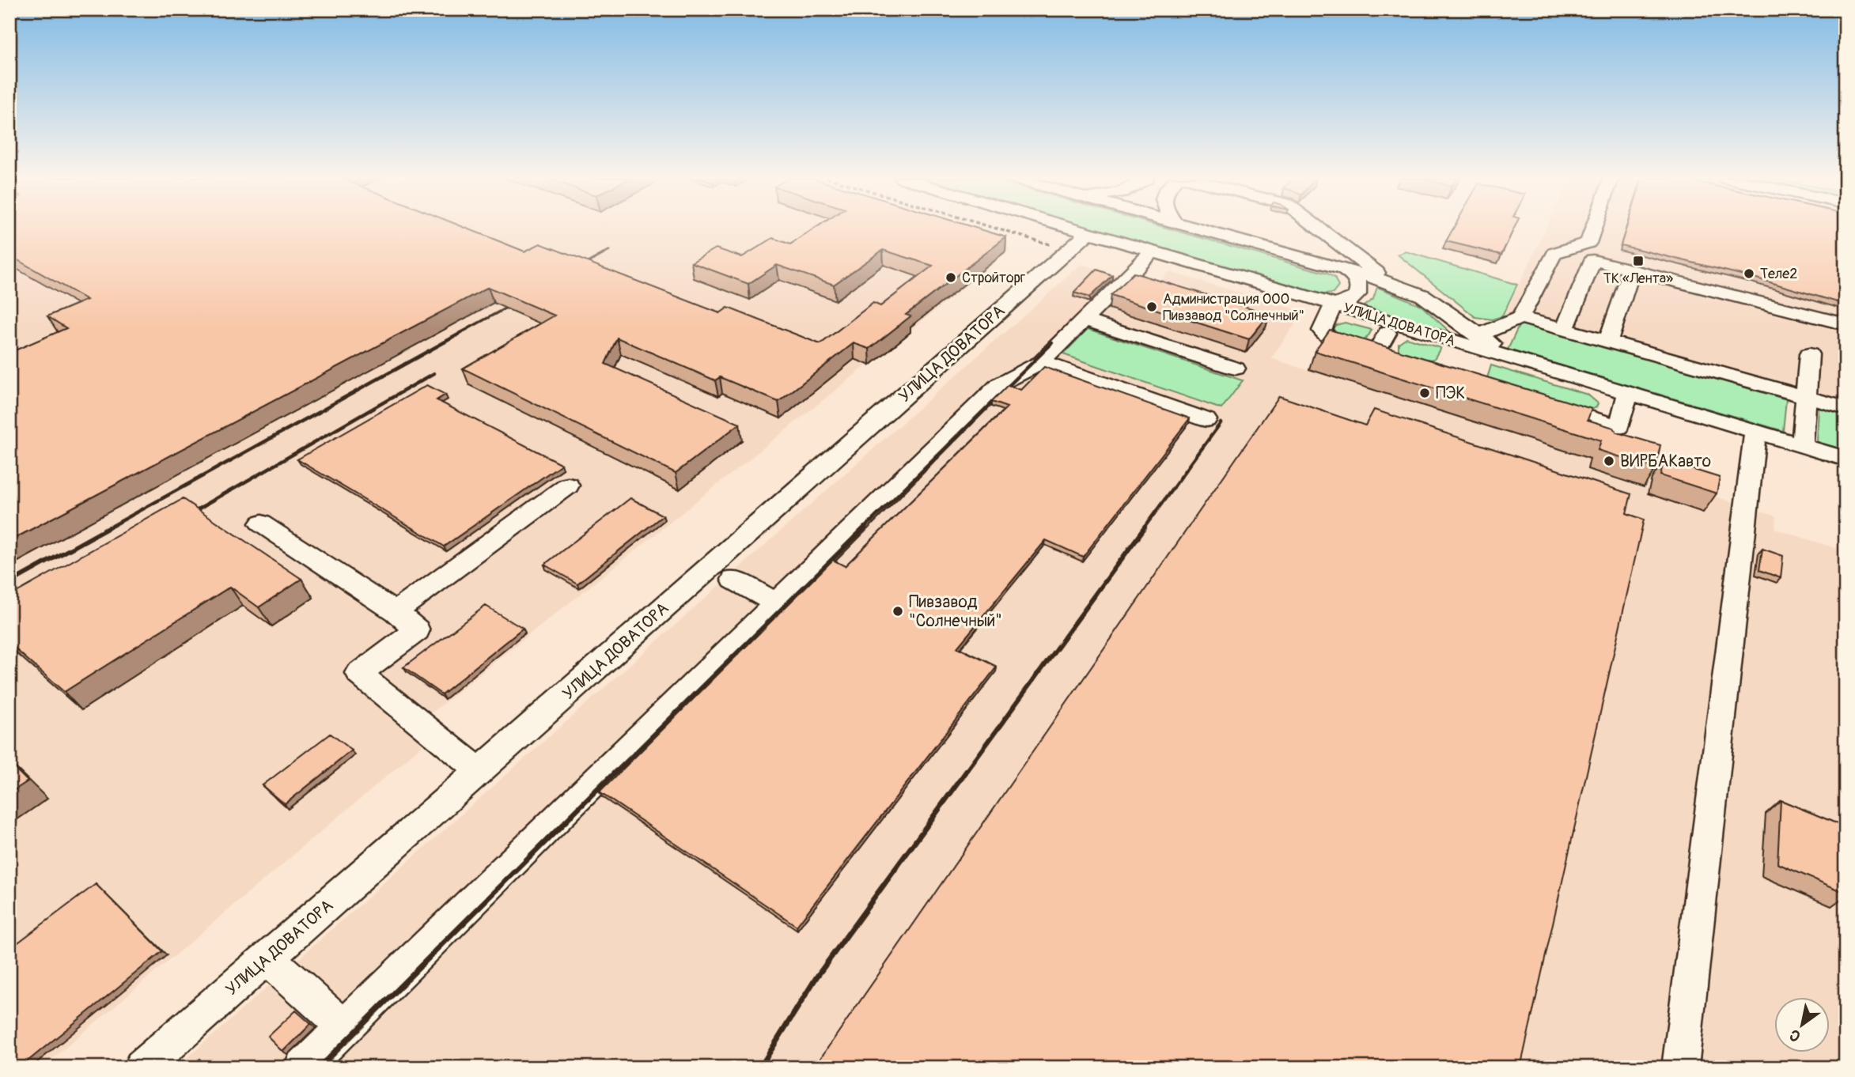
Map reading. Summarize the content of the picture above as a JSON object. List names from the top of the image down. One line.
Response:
{"streets":{"street":["УЛИЦА ДОВАТОРА"]},"places":{"transit":["ТК «Лента»"],"other":["Теле2","Стройторг","Администрация ООО Пивзавод \"Солнечный\"","ПЭК","ВИРБАКавто","Пивзавод \"Солнечный\""]},"north":"bottom left"}
